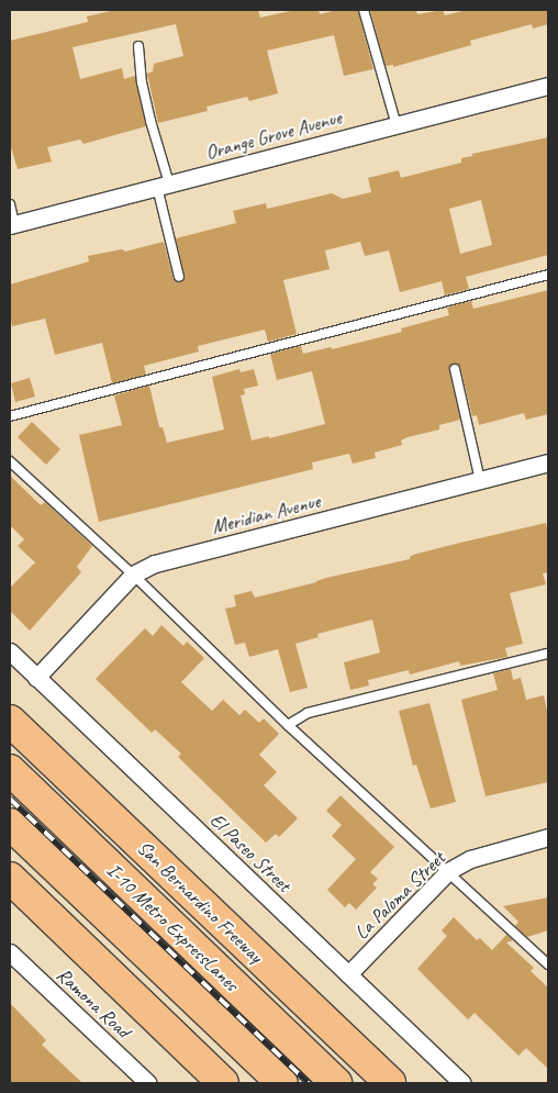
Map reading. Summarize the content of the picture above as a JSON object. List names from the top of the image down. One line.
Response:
{"streets":{"highway":["San Bernardino Freeway","I-10 Metro ExpressLanes"],"street":["Orange Grove Avenue","Meridian Avenue","El Paseo Street","La Paloma Street","Ramona Road"]},"crossings":[["Meridian Avenue","El Paseo Street"],["El Paseo Street","La Paloma Street"]]}
